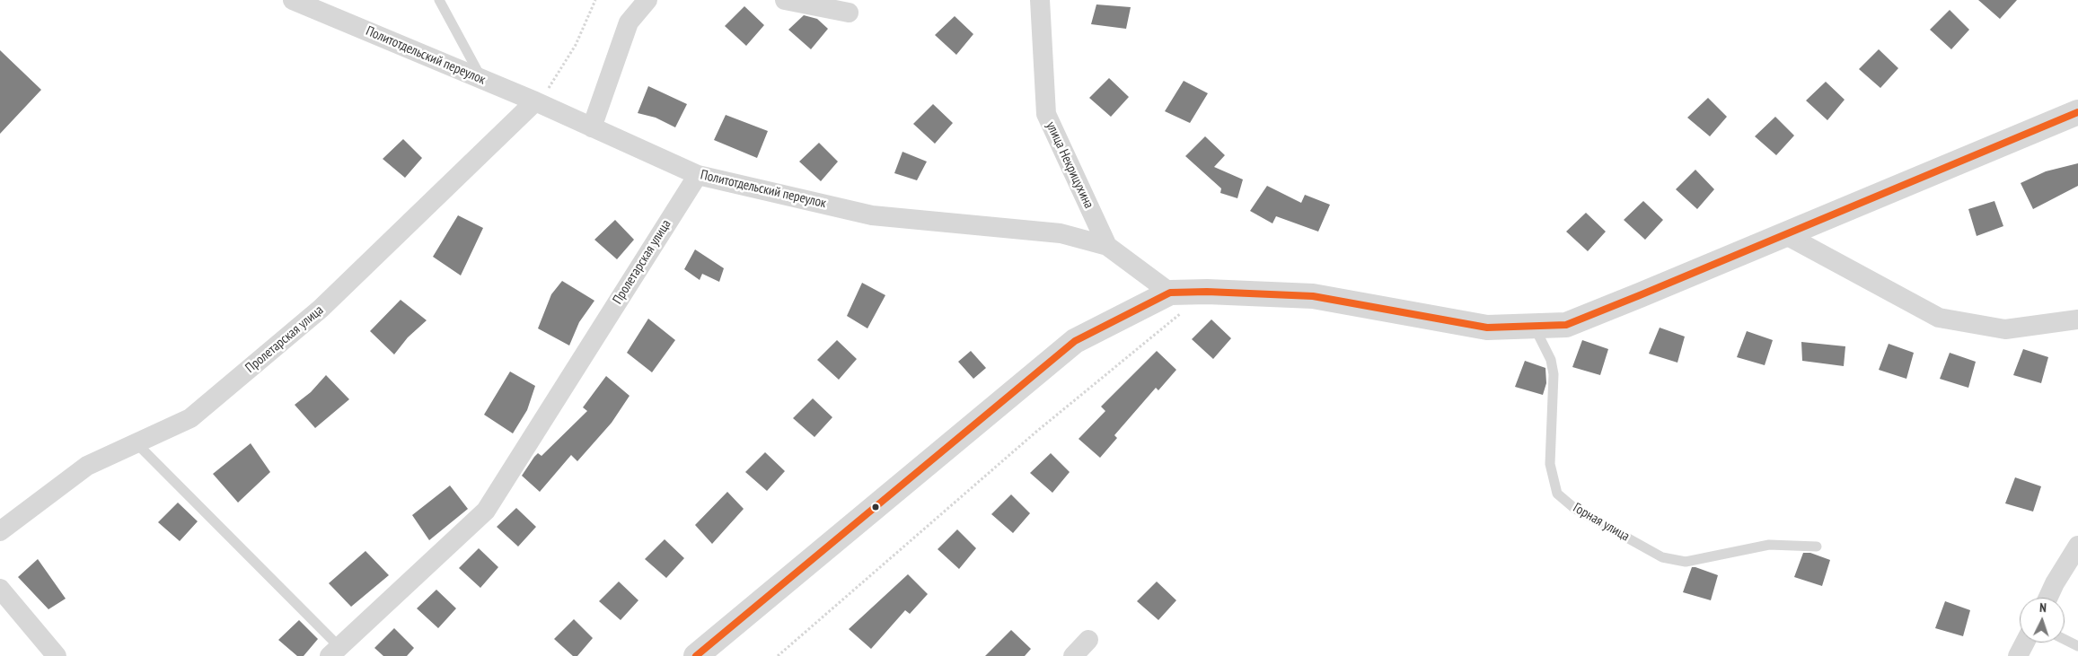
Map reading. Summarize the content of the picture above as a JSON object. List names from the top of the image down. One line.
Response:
{"streets":{"street":["Политотдельский переулок","улица Некрицухина","Пролетарская улица"],"lane":["Горная улица"]},"crossings":[["Политотдельский переулок","улица Некрицухина"],["Политотдельский переулок","Пролетарская улица"]],"north":"top"}
